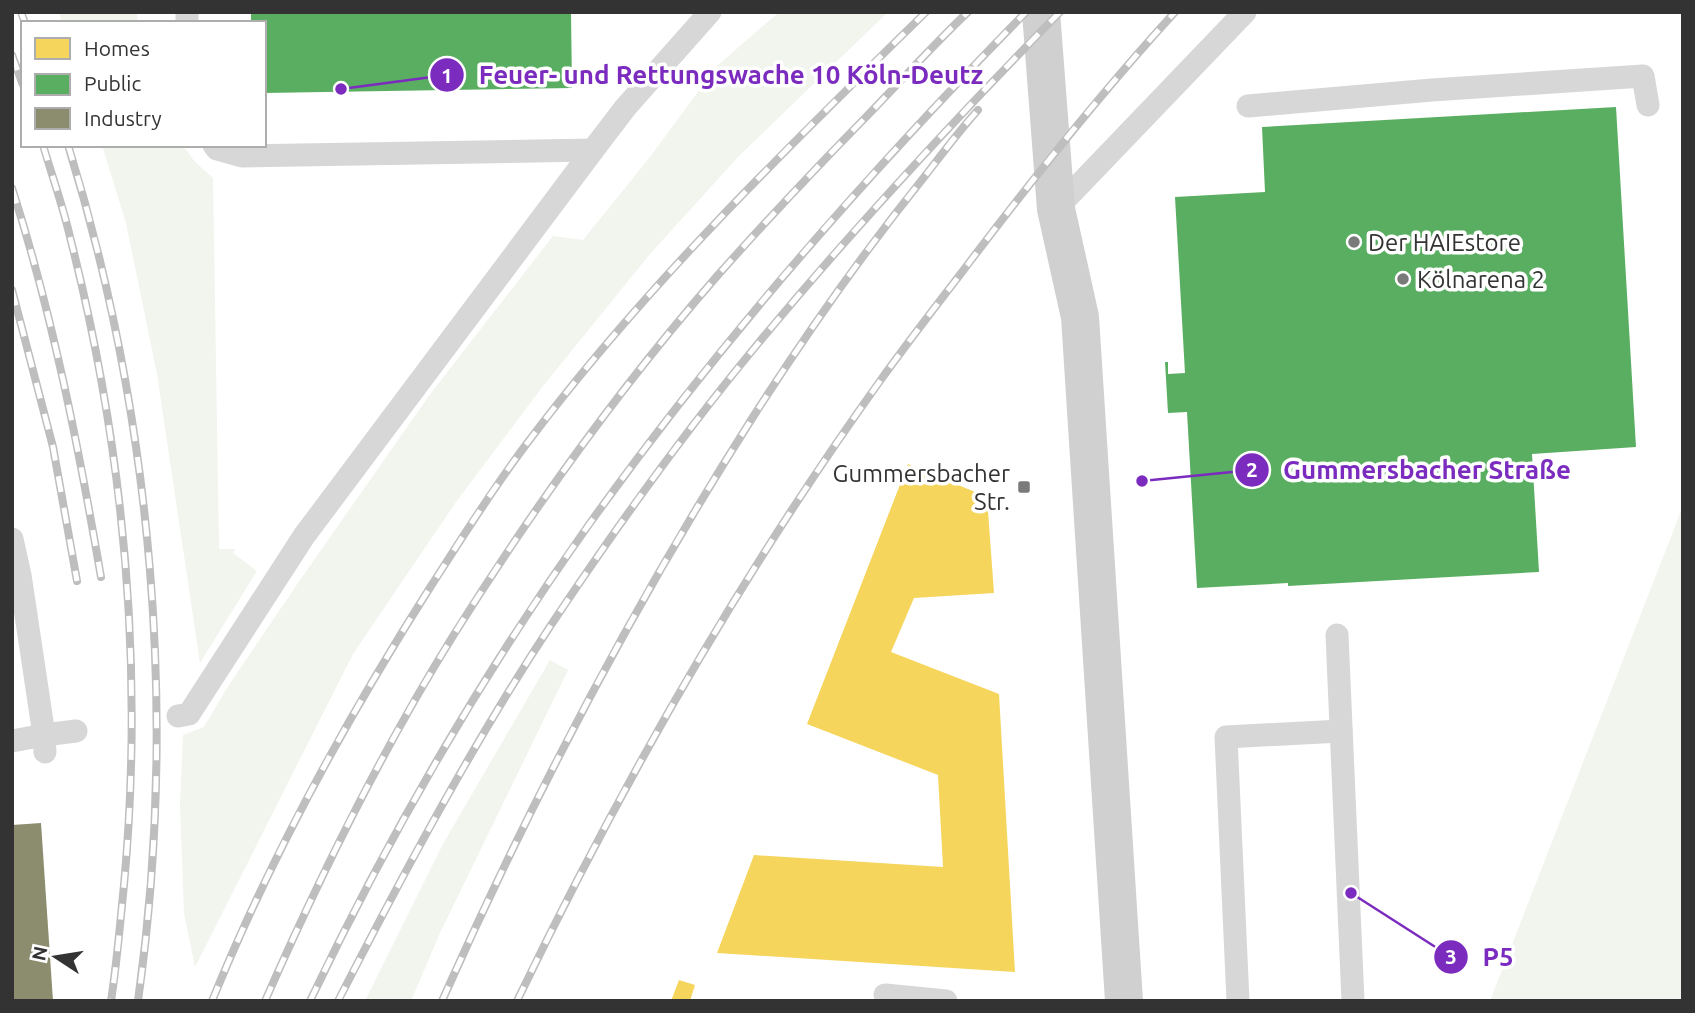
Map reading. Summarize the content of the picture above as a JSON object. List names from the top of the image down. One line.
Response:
{"places":{"other":["Feuer- und Rettungswache 10 Köln-Deutz","Der HAIEstore","Kölnarena 2","Gummersbacher Straße","P5"],"transit":["Gummersbacher Str."]},"legend":["Homes","Public","Industry"],"north":"left"}
